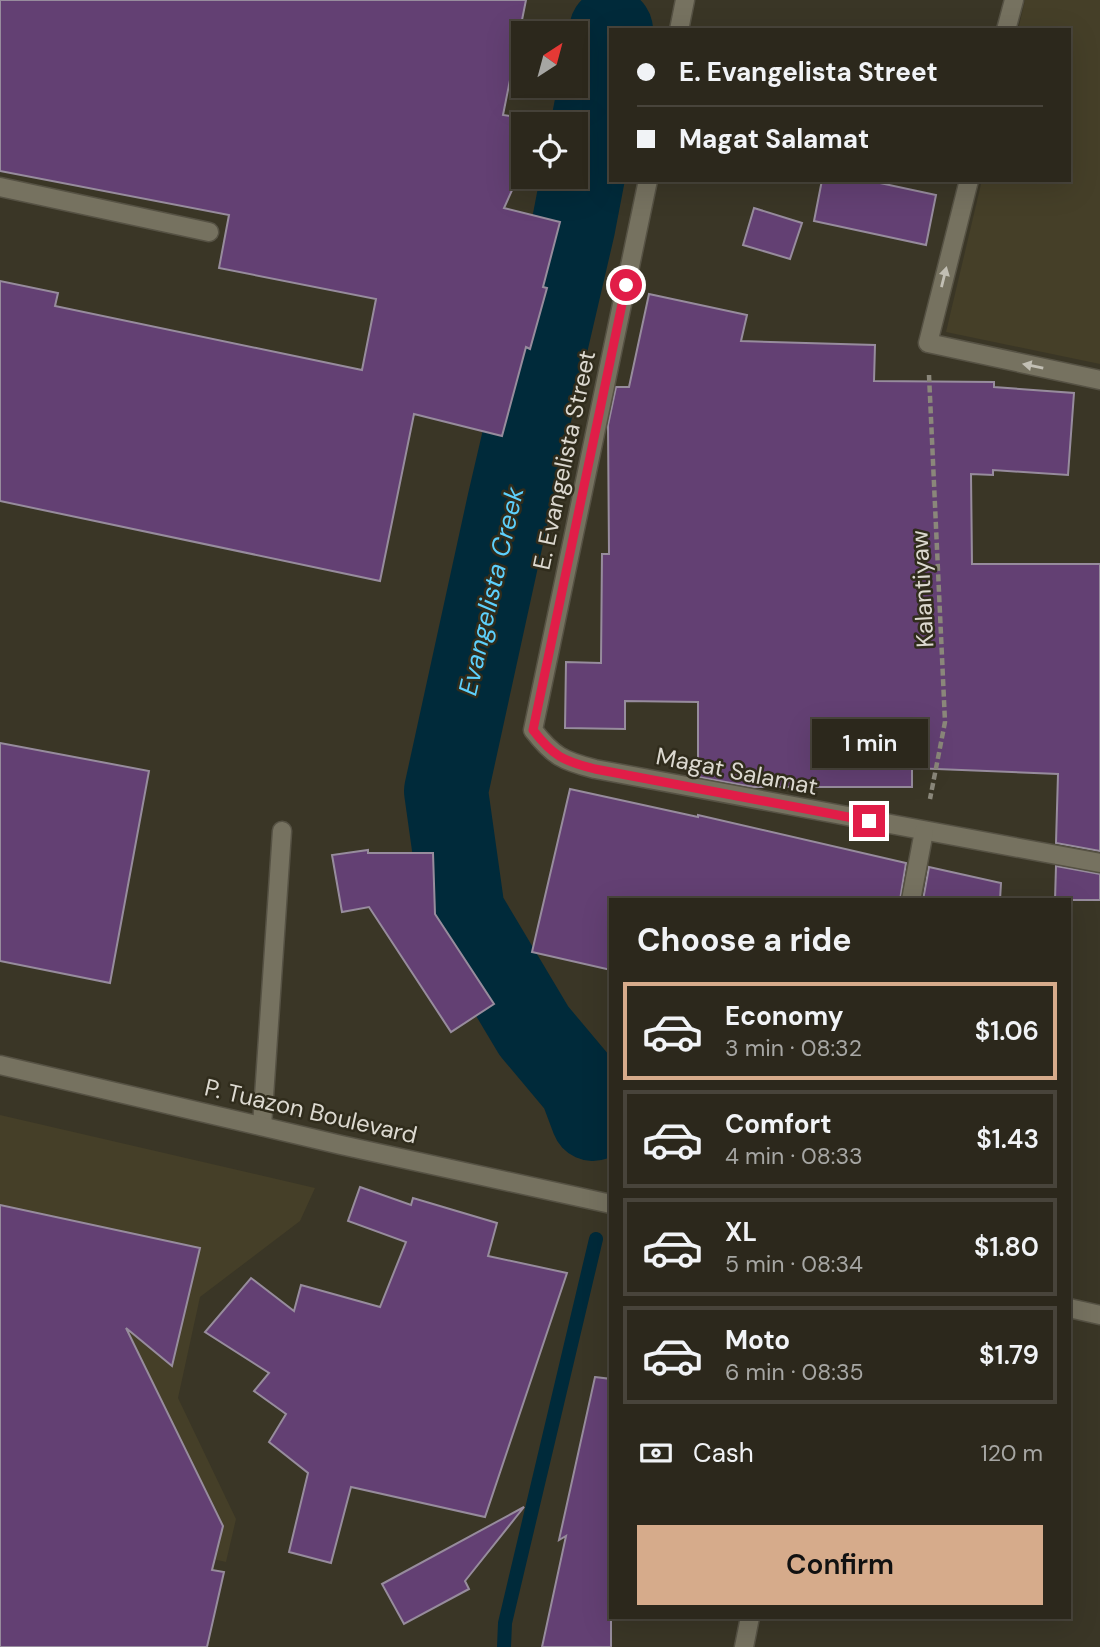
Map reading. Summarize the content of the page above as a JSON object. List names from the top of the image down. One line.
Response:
{"streets":{"street":["E. Evangelista Street","Magat Salamat","P. Tuazon Boulevard"],"path":["Kalantiyaw"]},"crossings":[["E. Evangelista Street","Magat Salamat"],["Kalantiyaw","Magat Salamat"]],"water":["Evangelista Creek"],"north":"top right","page":{"banner":["E. Evangelista Street","Magat Salamat"],"bubble":"1 min","heading":"Choose a ride","list":[{"name":"Economy","note":"3 min · 08:32","value":"$1.06"},{"name":"Comfort","note":"4 min · 08:33","value":"$1.43"},{"name":"XL","note":"5 min · 08:34","value":"$1.80"},{"name":"Moto","note":"6 min · 08:35","value":"$1.79"}],"pay":["Cash","120 m"],"buttons":"Confirm"}}
